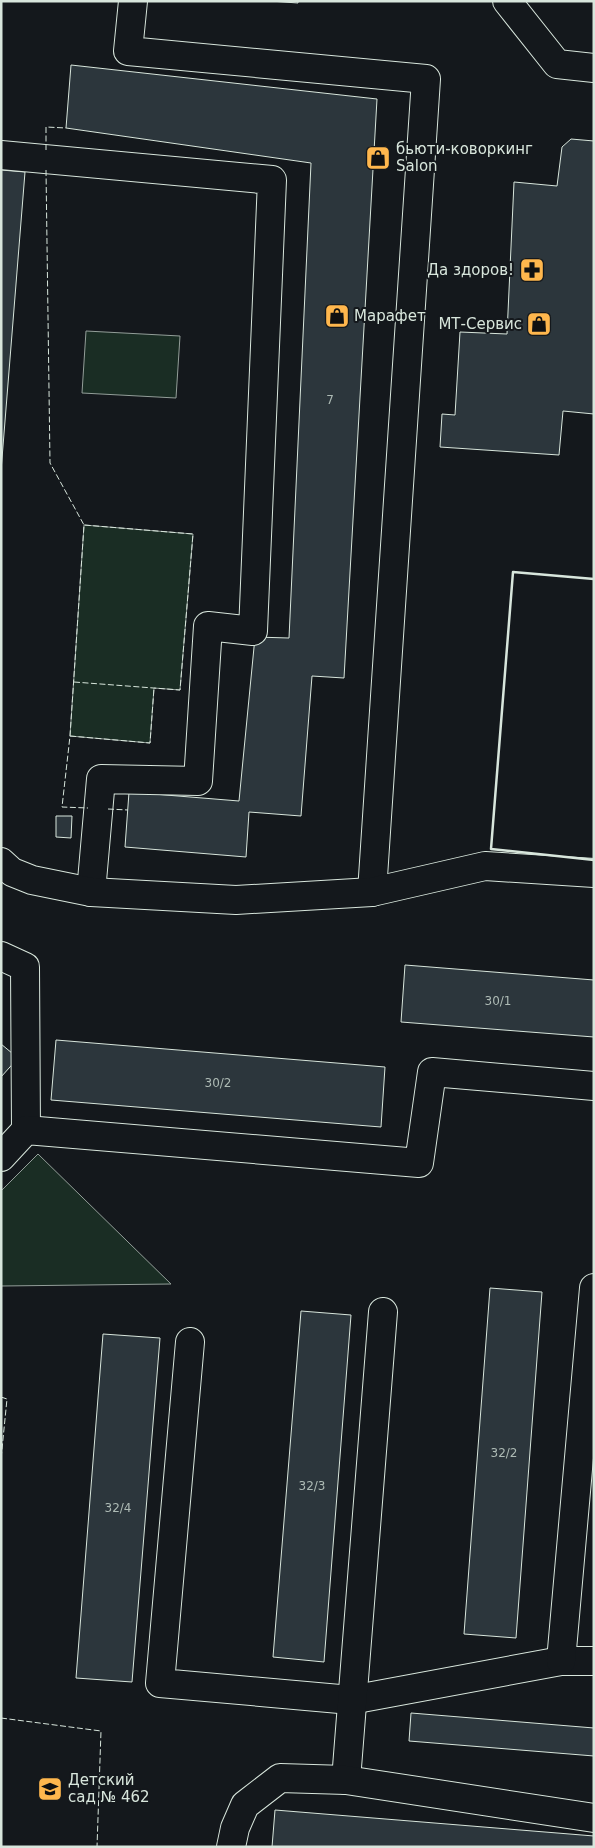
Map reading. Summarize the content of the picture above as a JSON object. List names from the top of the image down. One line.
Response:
{"places":{"shop":["бьюти-коворкинг Salon","Марафет","МТ-Сервис"],"pharmacy":["Да здоров!"],"school or university":["Детский сад № 462"]},"house_numbers":["7","30/1","30/2","32/2","32/3","32/4"]}
